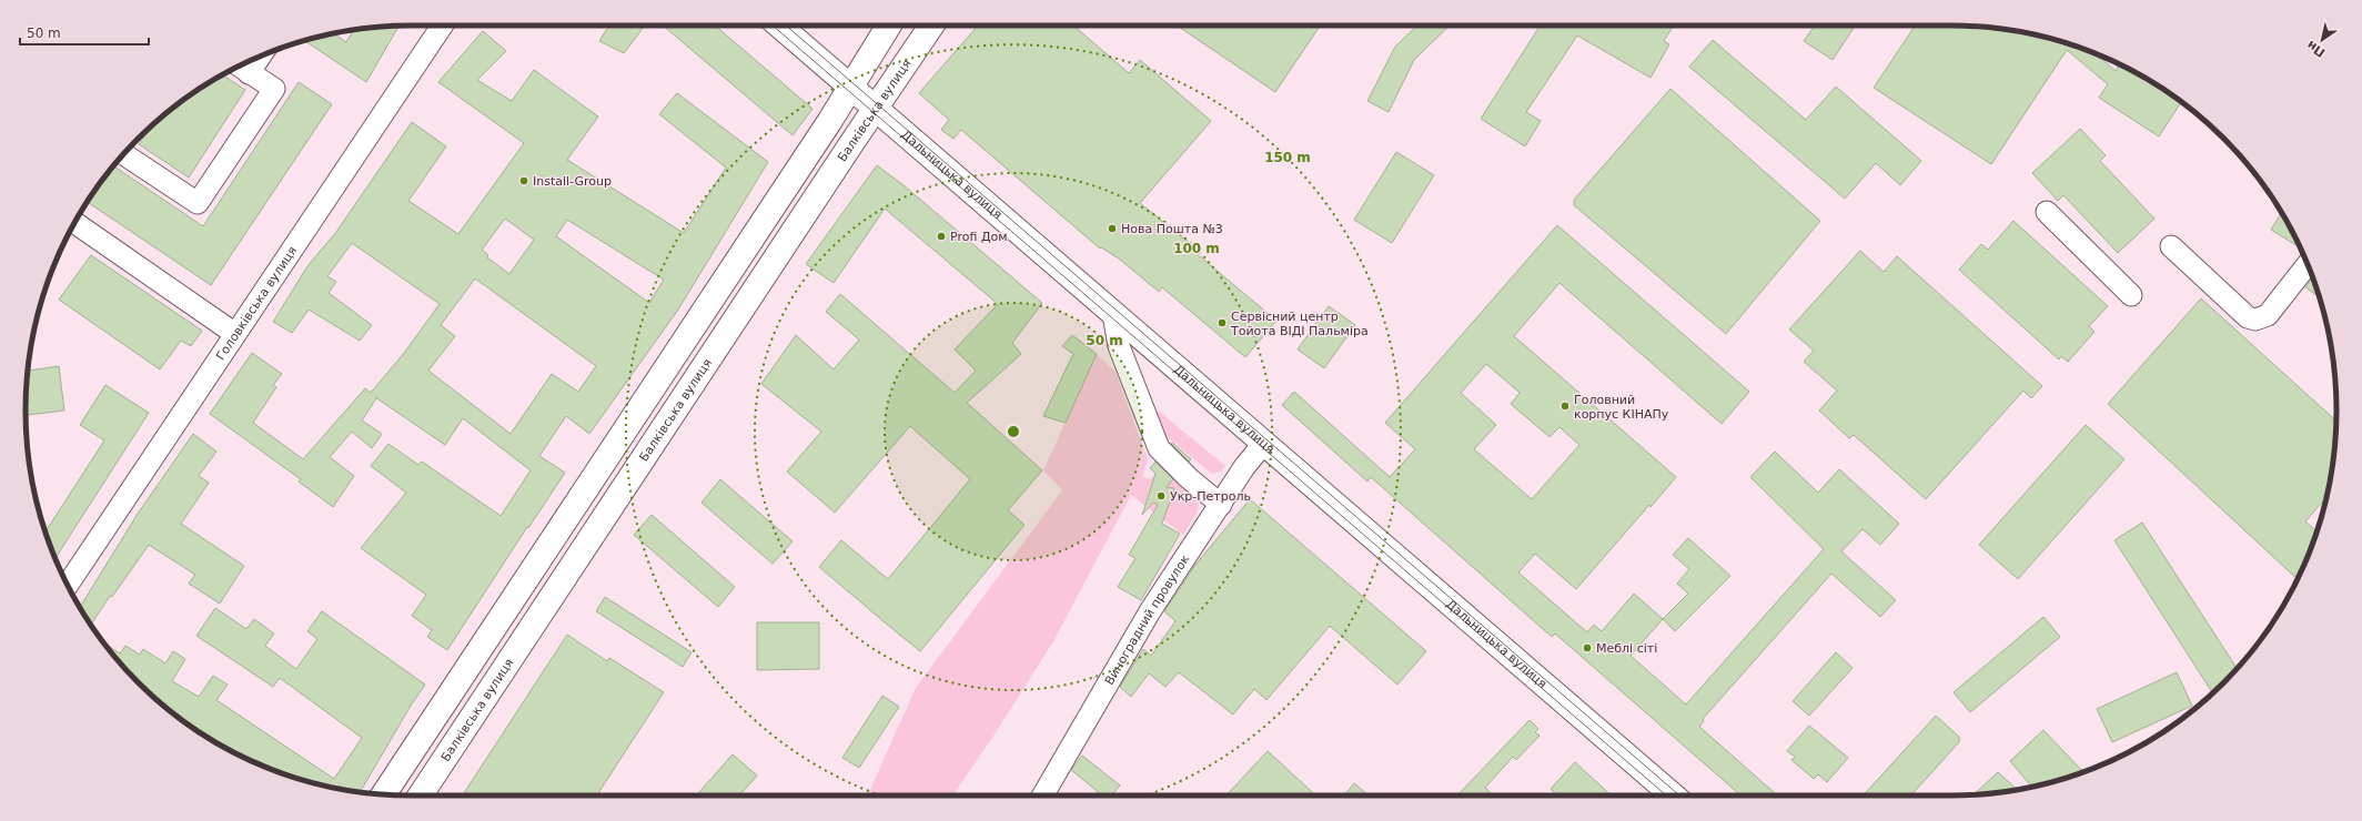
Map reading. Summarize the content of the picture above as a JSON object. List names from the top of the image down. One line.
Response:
{"streets":{"main road":["Балківська вулиця","Дальницька вулиця"],"street":["Головківська вулиця","Виноградний провулок"]},"crossings":[["Балківська вулиця","Дальницька вулиця"],["Дальницька вулиця","Виноградний провулок"]],"places":["Install-Group","Нова Пошта №3","Profi Дом","Сервісний центр Тойота ВІДІ Пальміра","Головний корпус КІНАПу","Укр-Петроль","Меблі сіті"],"scale_bar":"50 m","north":"bottom left","rings":["150 m","100 m","50 m"]}
